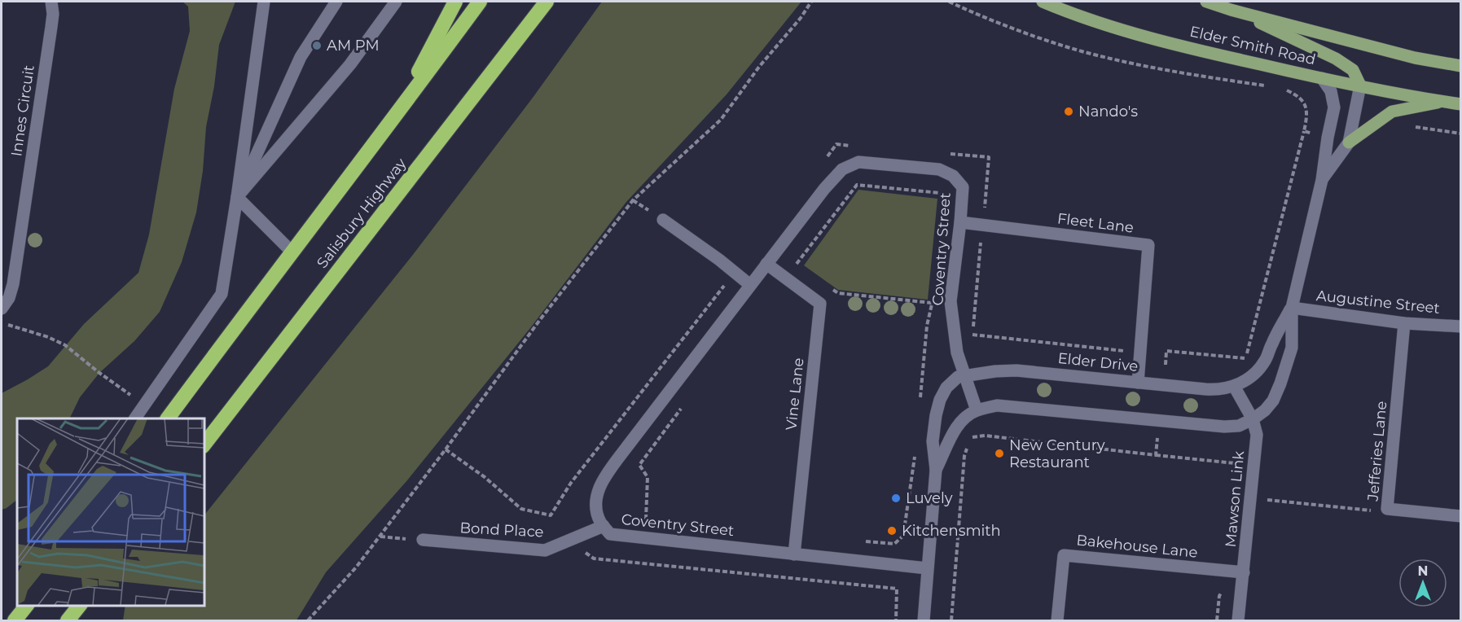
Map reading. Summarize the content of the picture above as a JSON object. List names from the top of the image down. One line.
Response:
{"streets":{"highway":["Salisbury Highway"],"main road":["Elder Smith Road"],"street":["Innes Circuit","Fleet Lane","Coventry Street","Augustine Street","Elder Drive","Vine Lane","Jefferies Lane","Mawson Link","Bond Place","Bakehouse Lane"]},"crossings":[["Elder Smith Road","Elder Drive"],["Fleet Lane","Coventry Street"],["Fleet Lane","Elder Drive"],["Coventry Street","Elder Drive"],["Coventry Street","Vine Lane"],["Coventry Street","Bond Place"],["Augustine Street","Elder Drive"],["Augustine Street","Jefferies Lane"],["Elder Drive","Mawson Link"],["Mawson Link","Bakehouse Lane"]],"places":["AM PM","Nando's","New Century Restaurant","Luvely","Kitchensmith"],"north":"top"}
